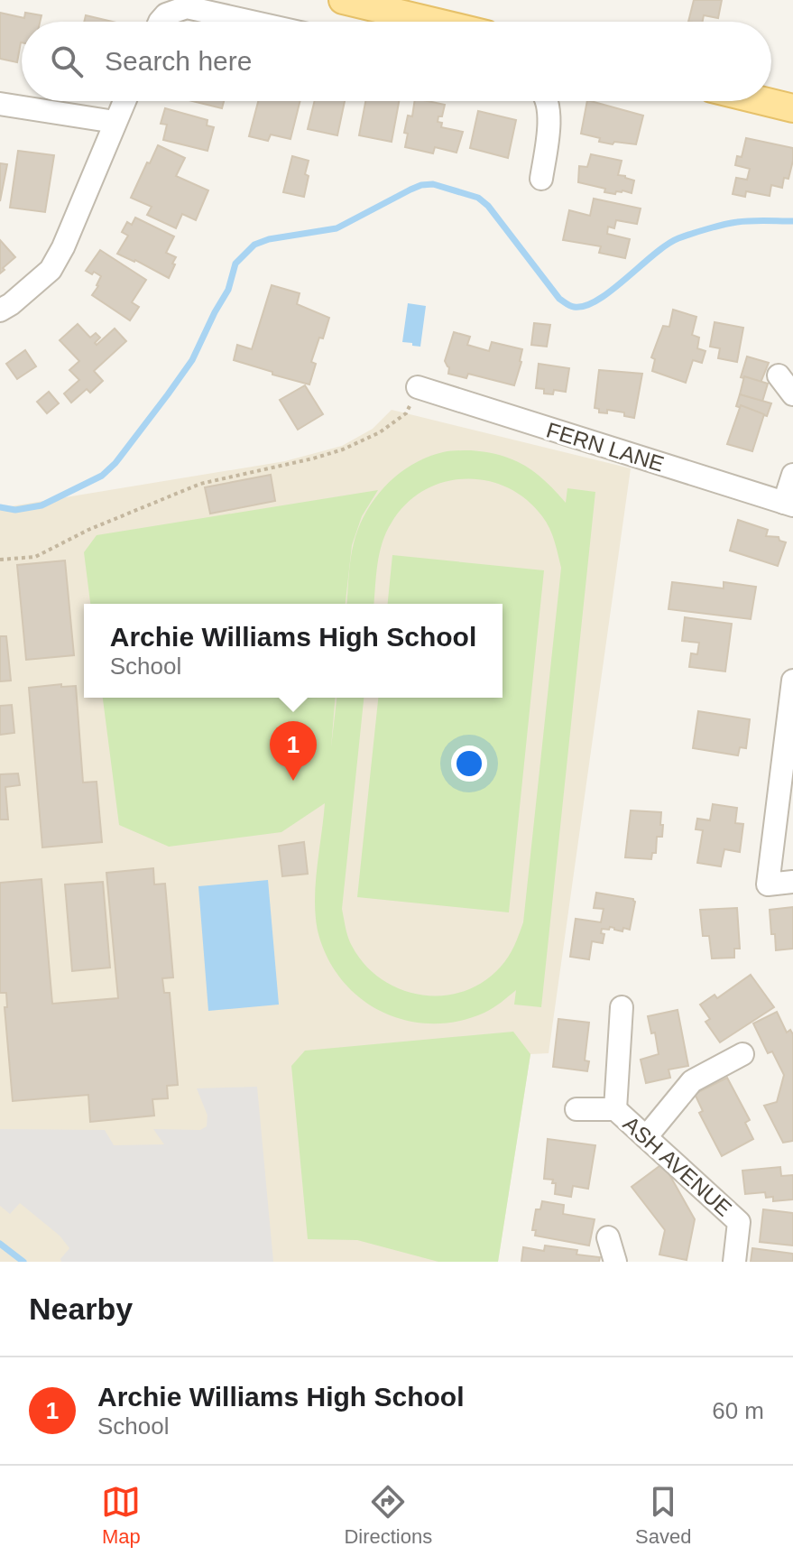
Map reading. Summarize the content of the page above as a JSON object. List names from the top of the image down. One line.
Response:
{"streets":{"street":["FERN LANE","ASH AVENUE"]},"page":{"search":"Search here","popup":["Archie Williams High School","School"],"pins":"1","heading":"Nearby","list":[{"mark":"1","name":"Archie Williams High School","note":"School","value":"60 m"}],"nav":["Map","Directions","Saved"]}}
